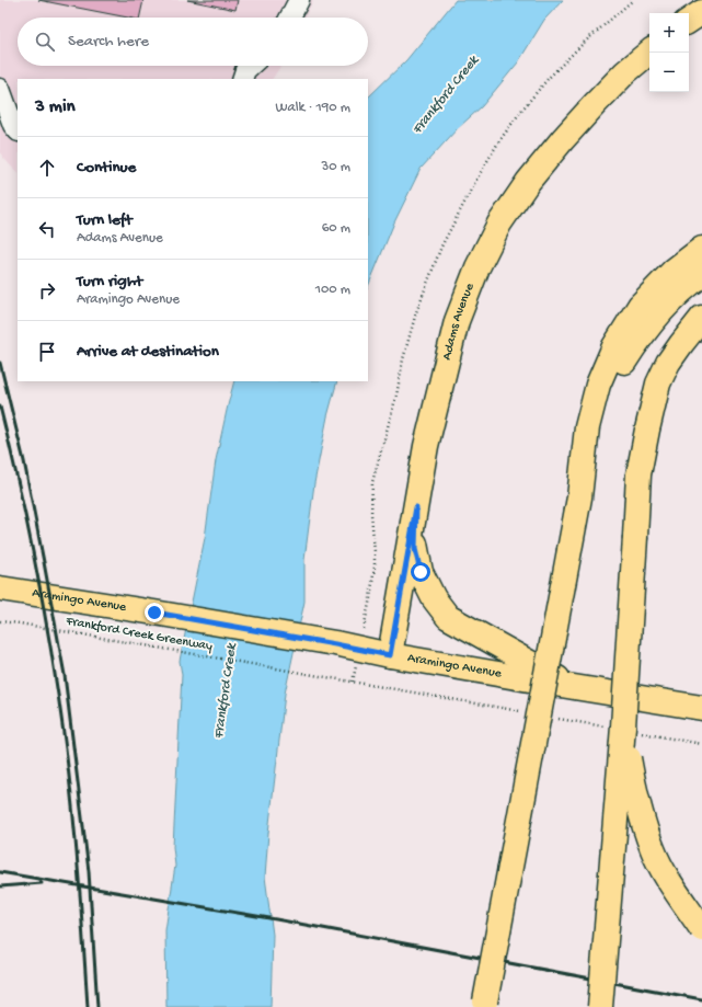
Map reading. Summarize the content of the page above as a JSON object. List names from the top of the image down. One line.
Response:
{"streets":{"main road":["Adams Avenue","Aramingo Avenue"],"path":["Frankford Creek Greenway"]},"crossings":[["Adams Avenue","Aramingo Avenue"]],"water":["Frankford Creek"],"page":{"map_buttons":["+","−"],"search":"Search here","heading":["3 min","Walk · 190 m"],"list":[["Continue","30 m"],["Turn left","Adams Avenue","60 m"],["Turn right","Aramingo Avenue","100 m"],"Arrive at destination"]}}
